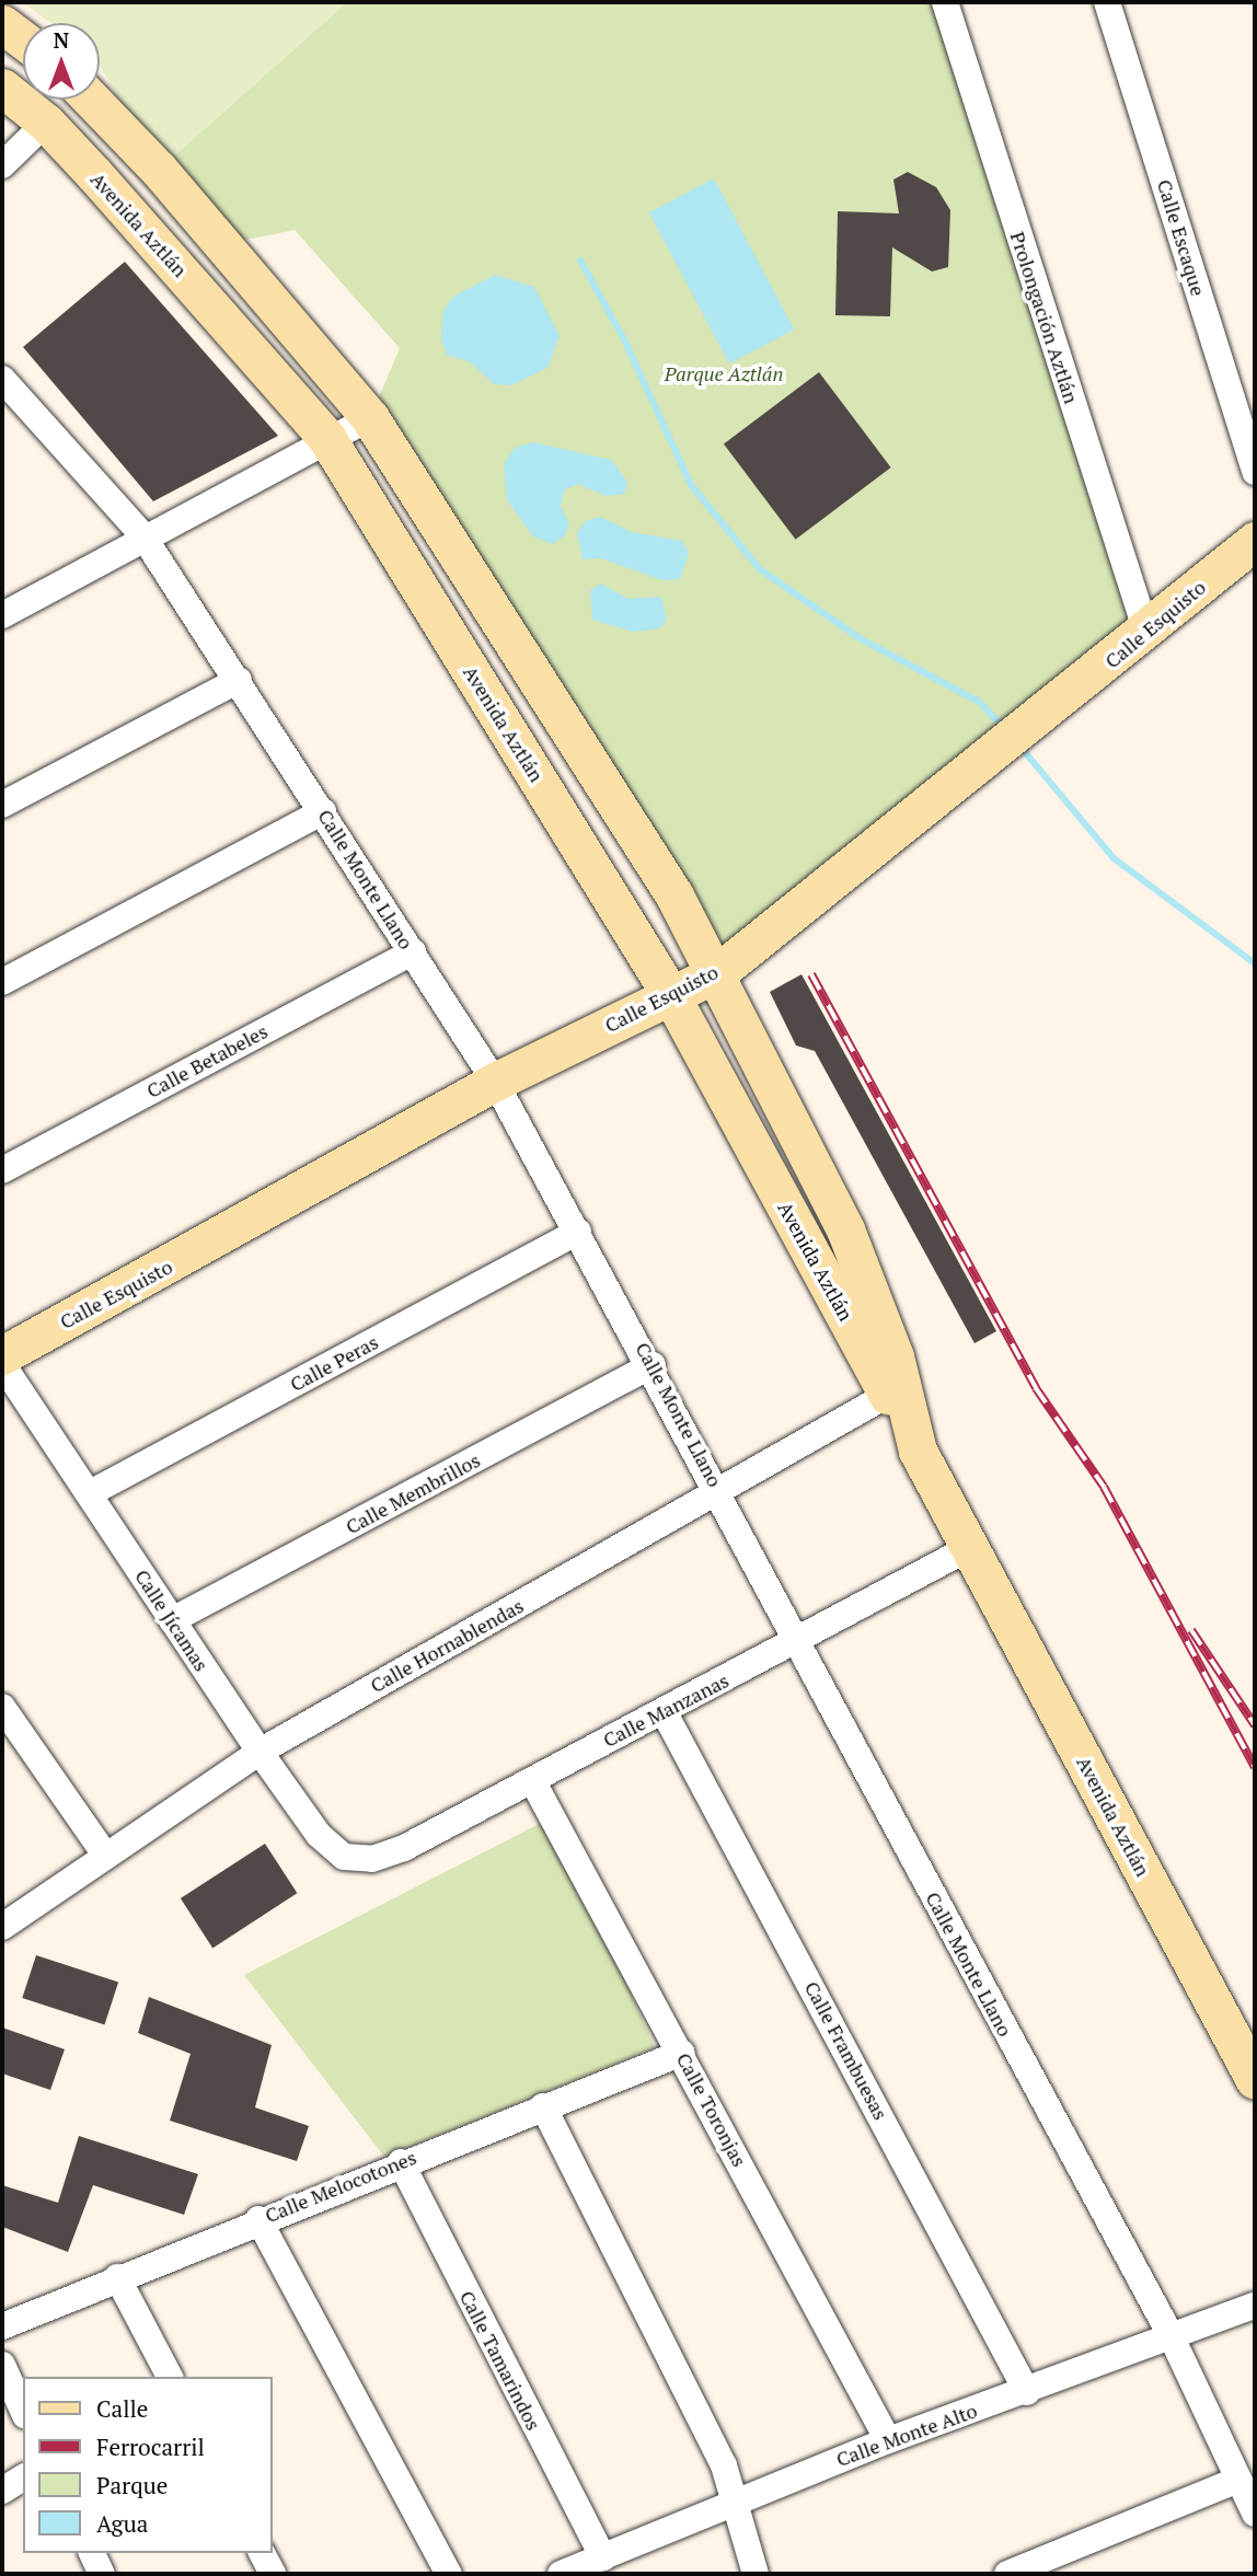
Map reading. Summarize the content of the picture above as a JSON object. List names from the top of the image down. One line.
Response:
{"streets":{"main road":["Avenida Aztlán","Calle Esquisto"],"street":["Calle Escaque","Prolongación Aztlán","Calle Monte Llano","Calle Betabeles","Calle Peras","Calle Membrillos","Calle Jícamas","Calle Hornablendas","Calle Manzanas","Calle Frambuesas","Calle Toronjas","Calle Melocotones","Calle Tamarindos","Calle Monte Alto"]},"crossings":[["Avenida Aztlán","Calle Esquisto"],["Avenida Aztlán","Calle Hornablendas"],["Avenida Aztlán","Calle Manzanas"],["Prolongación Aztlán","Calle Esquisto"],["Calle Esquisto","Calle Monte Llano"],["Calle Monte Llano","Calle Betabeles"],["Calle Monte Llano","Calle Peras"],["Calle Monte Llano","Calle Membrillos"],["Calle Monte Llano","Calle Hornablendas"],["Calle Monte Llano","Calle Manzanas"],["Calle Monte Llano","Calle Monte Alto"],["Calle Peras","Calle Jícamas"],["Calle Membrillos","Calle Jícamas"],["Calle Jícamas","Calle Hornablendas"],["Calle Jícamas","Calle Manzanas"],["Calle Manzanas","Calle Frambuesas"],["Calle Manzanas","Calle Toronjas"],["Calle Frambuesas","Calle Monte Alto"],["Calle Toronjas","Calle Melocotones"],["Calle Toronjas","Calle Monte Alto"],["Calle Melocotones","Calle Tamarindos"],["Calle Tamarindos","Calle Monte Alto"]],"parks":["Parque Aztlán"],"legend":["Calle","Ferrocarril","Parque","Agua"],"north":"top"}
